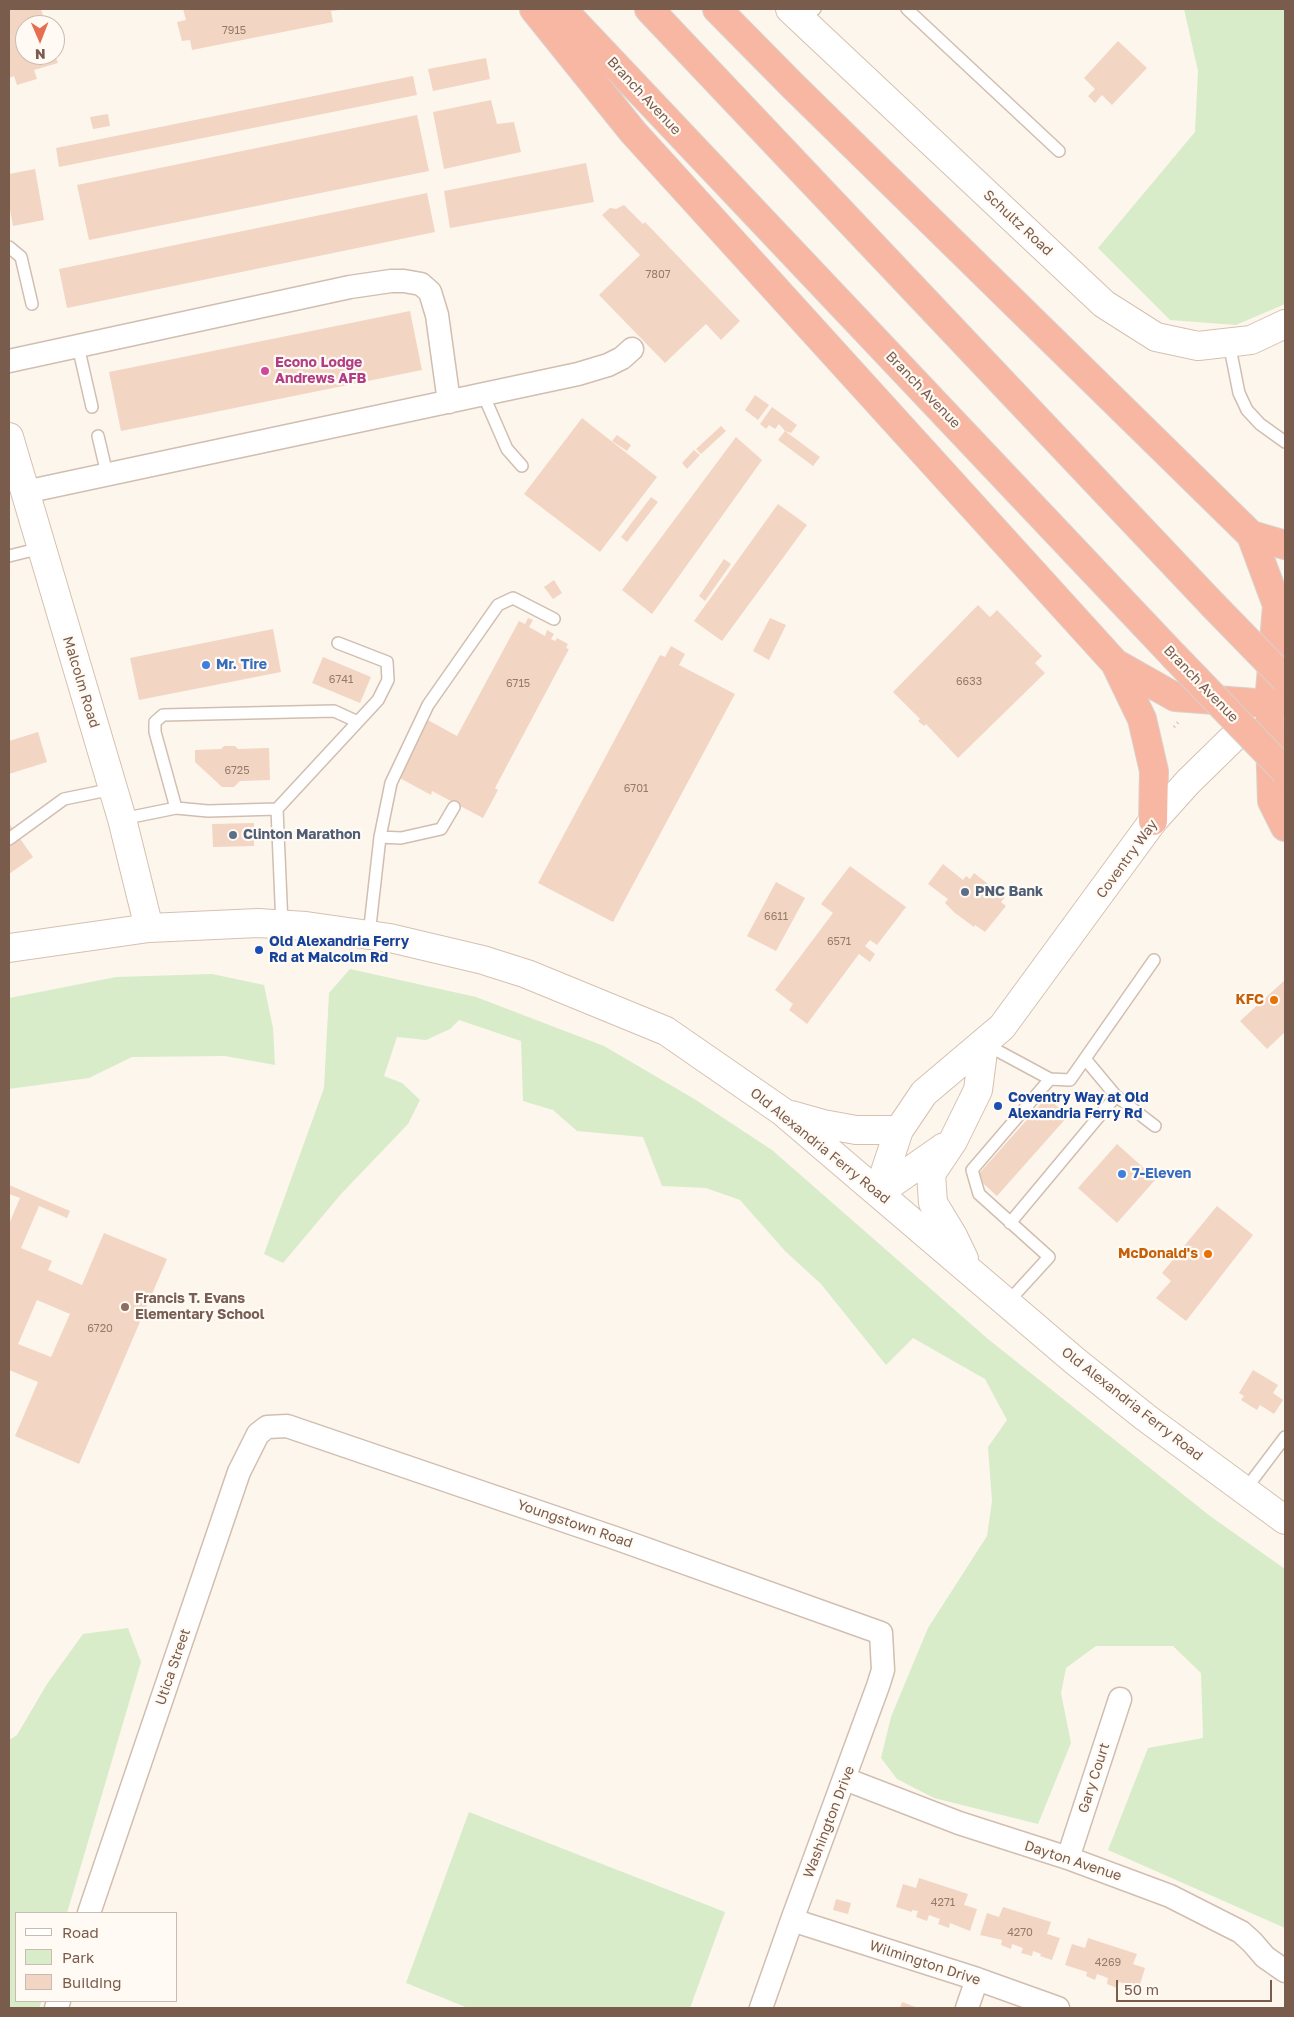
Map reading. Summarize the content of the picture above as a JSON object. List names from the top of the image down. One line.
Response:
{"streets":{"highway":["Branch Avenue"],"main road":["Schultz Road","Malcolm Road","Coventry Way","Old Alexandria Ferry Road"],"street":["Youngstown Road","Utica Street","Gary Court","Washington Drive","Dayton Avenue","Wilmington Drive"]},"crossings":[["Malcolm Road","Old Alexandria Ferry Road"],["Coventry Way","Old Alexandria Ferry Road"],["Youngstown Road","Utica Street"],["Youngstown Road","Washington Drive"],["Gary Court","Dayton Avenue"],["Washington Drive","Dayton Avenue"],["Washington Drive","Wilmington Drive"]],"places":["Econo Lodge Andrews AFB","Mr. Tire","Clinton Marathon","PNC Bank","Old Alexandria Ferry Rd at Malcolm Rd","KFC","Coventry Way at Old Alexandria Ferry Rd","7-Eleven","McDonald's","Francis T. Evans Elementary School"],"house_numbers":["7915","7807","6741","6633","6715","6725","6701","6611","6571","6720","4271","4270","4269"],"legend":["Road","Park","Building"],"scale_bar":"50 m","north":"bottom"}
